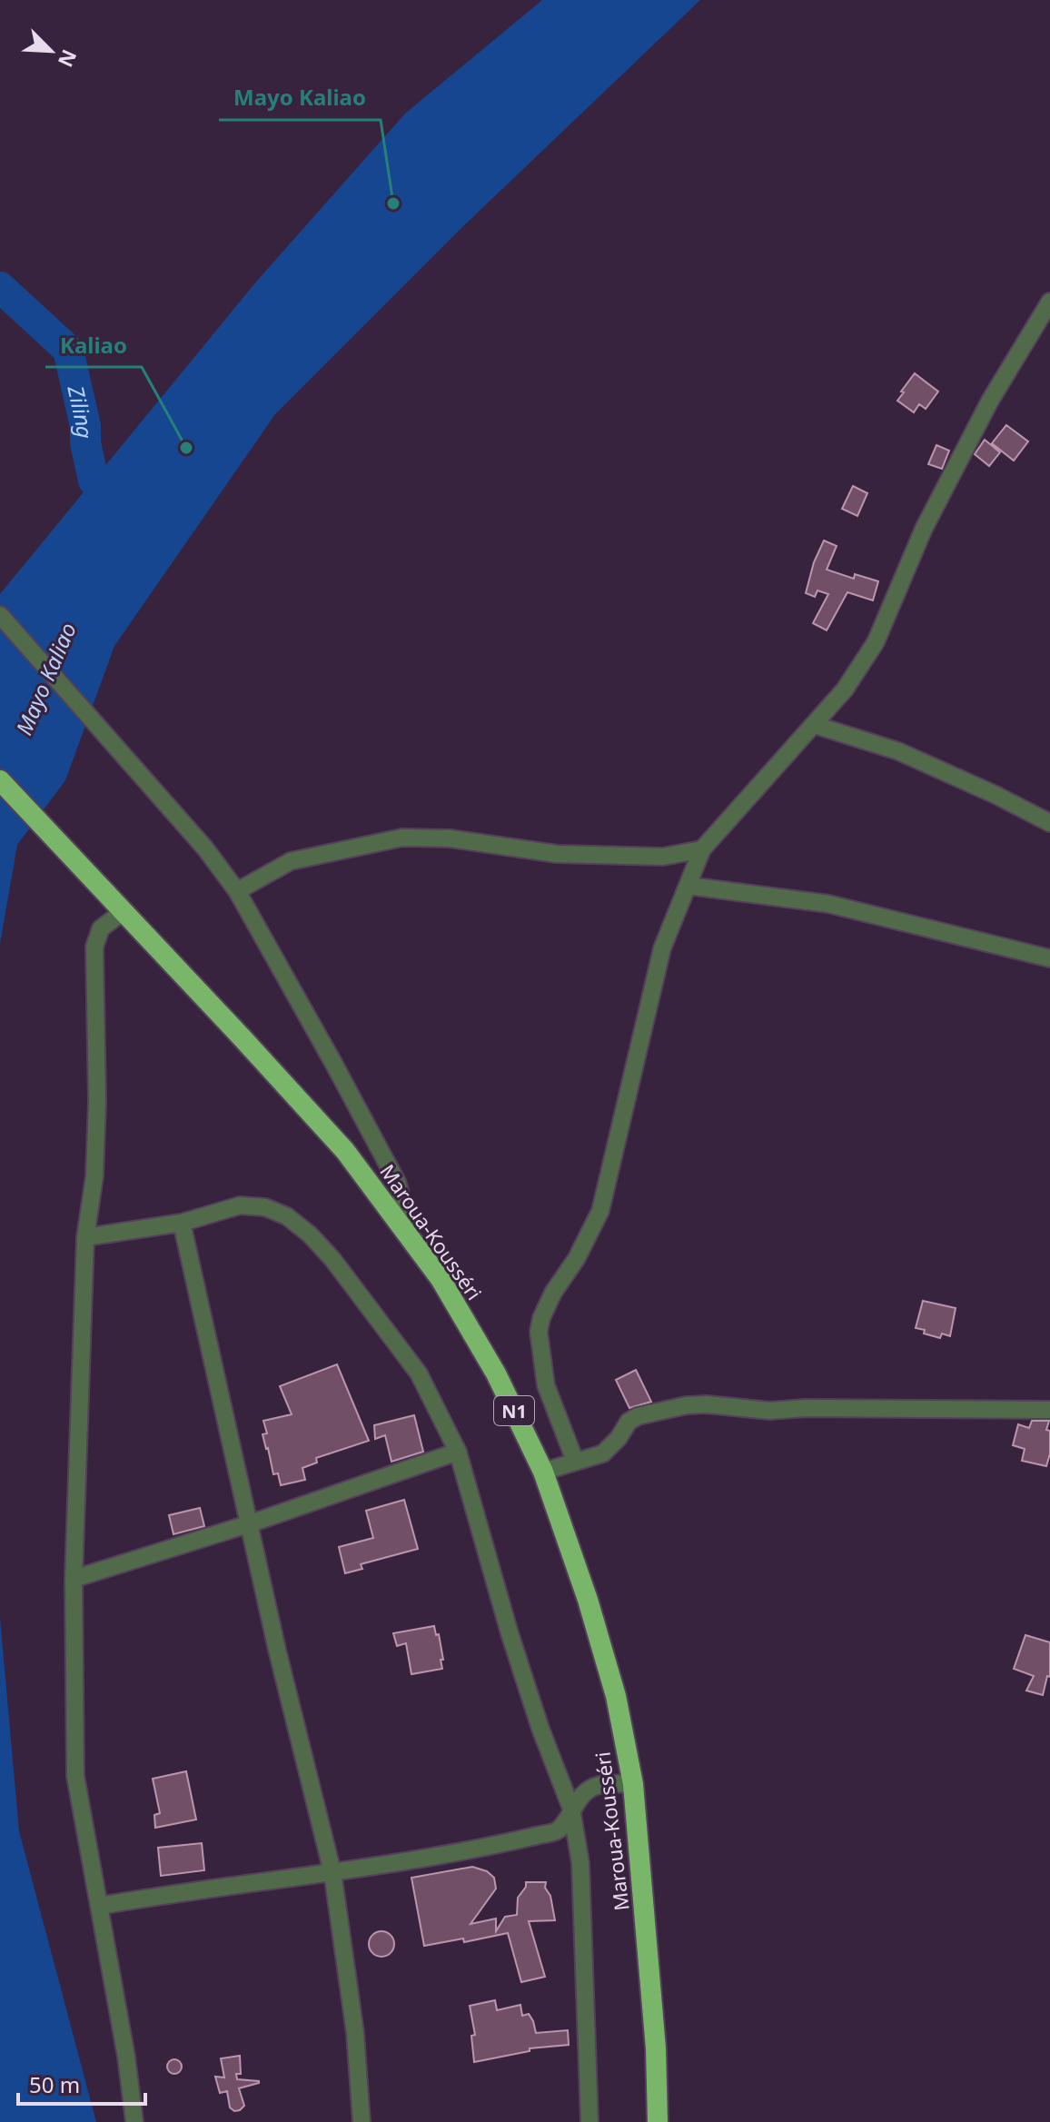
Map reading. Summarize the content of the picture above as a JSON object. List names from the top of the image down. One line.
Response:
{"streets":{"highway":["Maroua-Kousséri","N1"]},"water":["Ziling","Mayo Kaliao"],"places":["Mayo Kaliao","Kaliao"],"scale_bar":"50 m","north":"bottom right"}
